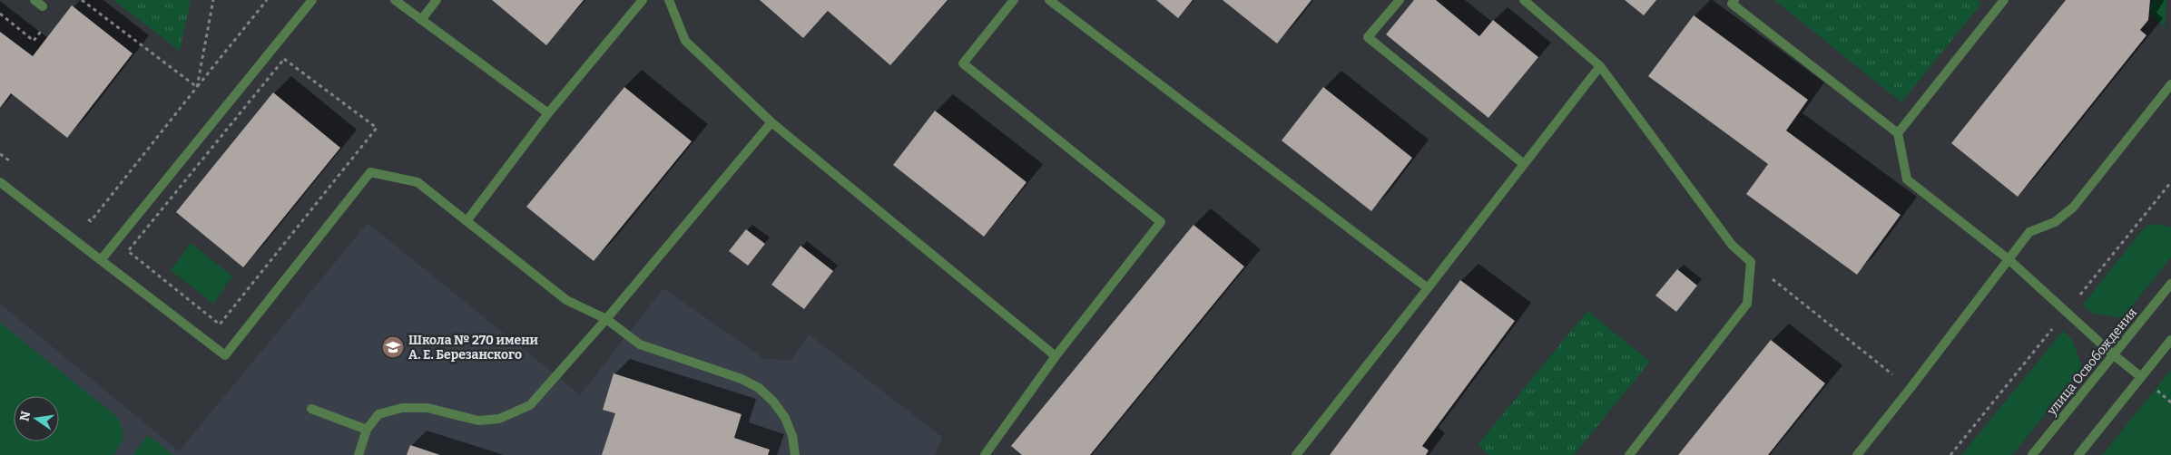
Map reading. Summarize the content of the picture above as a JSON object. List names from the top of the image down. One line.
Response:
{"streets":{"street":["улица Освобождения"]},"places":{"school or university":["Школа № 270 имени А. Е. Березанского"]},"north":"left"}
